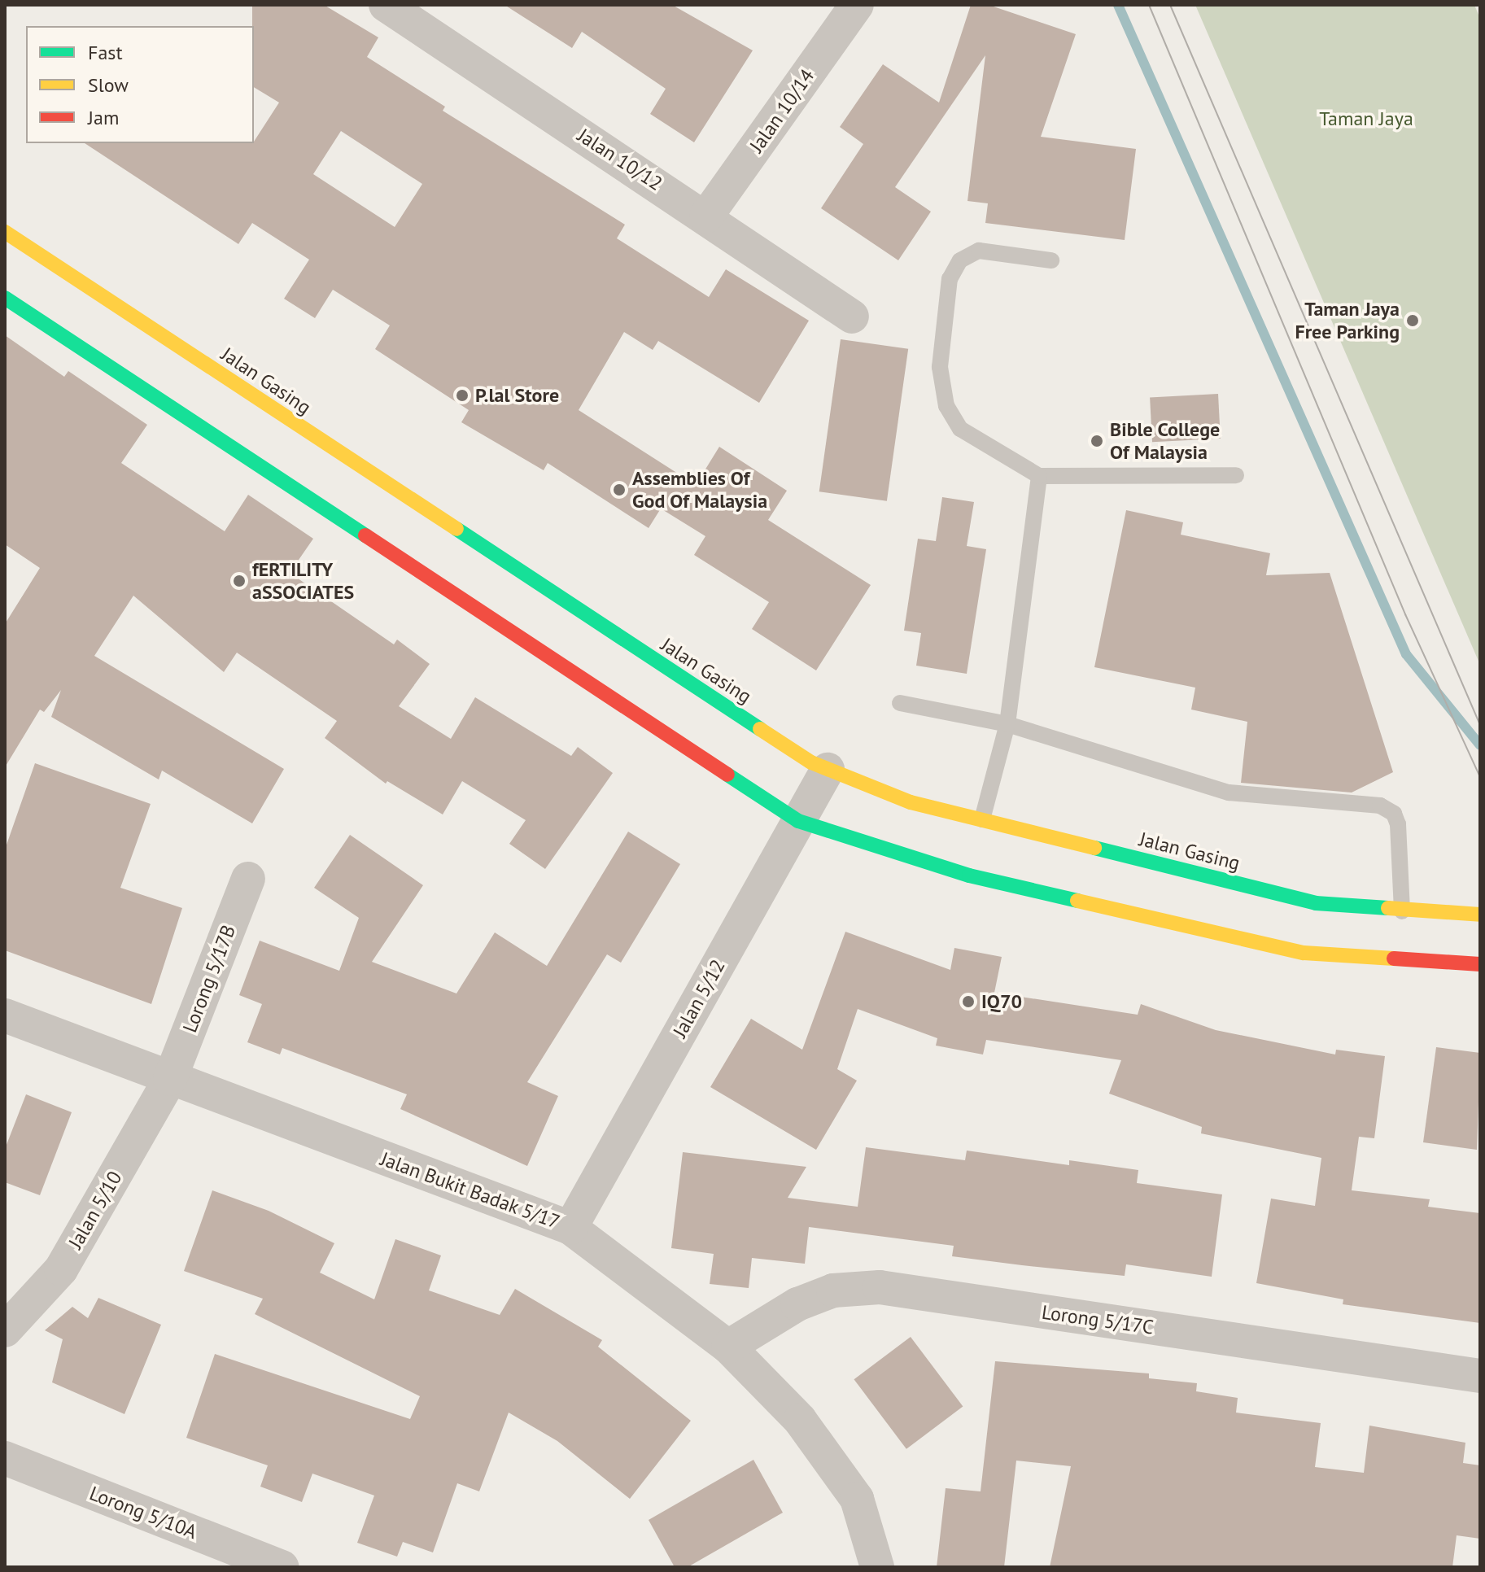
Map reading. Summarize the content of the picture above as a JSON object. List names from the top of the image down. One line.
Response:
{"streets":{"main road":["Jalan Gasing"],"street":["Jalan 10/14","Jalan 10/12","Lorong 5/17B","Jalan 5/12","Jalan Bukit Badak 5/17","Jalan 5/10","Lorong 5/17C","Lorong 5/10A"]},"crossings":[["Jalan 10/14","Jalan 10/12"],["Jalan Gasing","Jalan 5/12"],["Lorong 5/17B","Jalan Bukit Badak 5/17"],["Lorong 5/17B","Jalan 5/10"],["Jalan 5/12","Jalan Bukit Badak 5/17"],["Jalan Bukit Badak 5/17","Jalan 5/10"],["Jalan Bukit Badak 5/17","Lorong 5/17C"]],"parks":["Taman Jaya"],"places":["Taman Jaya Free Parking","P.lal Store","Bible College Of Malaysia","Assemblies Of God Of Malaysia","fERTILITY aSSOCIATES","IQ70"],"legend":["Fast","Slow","Jam"]}
